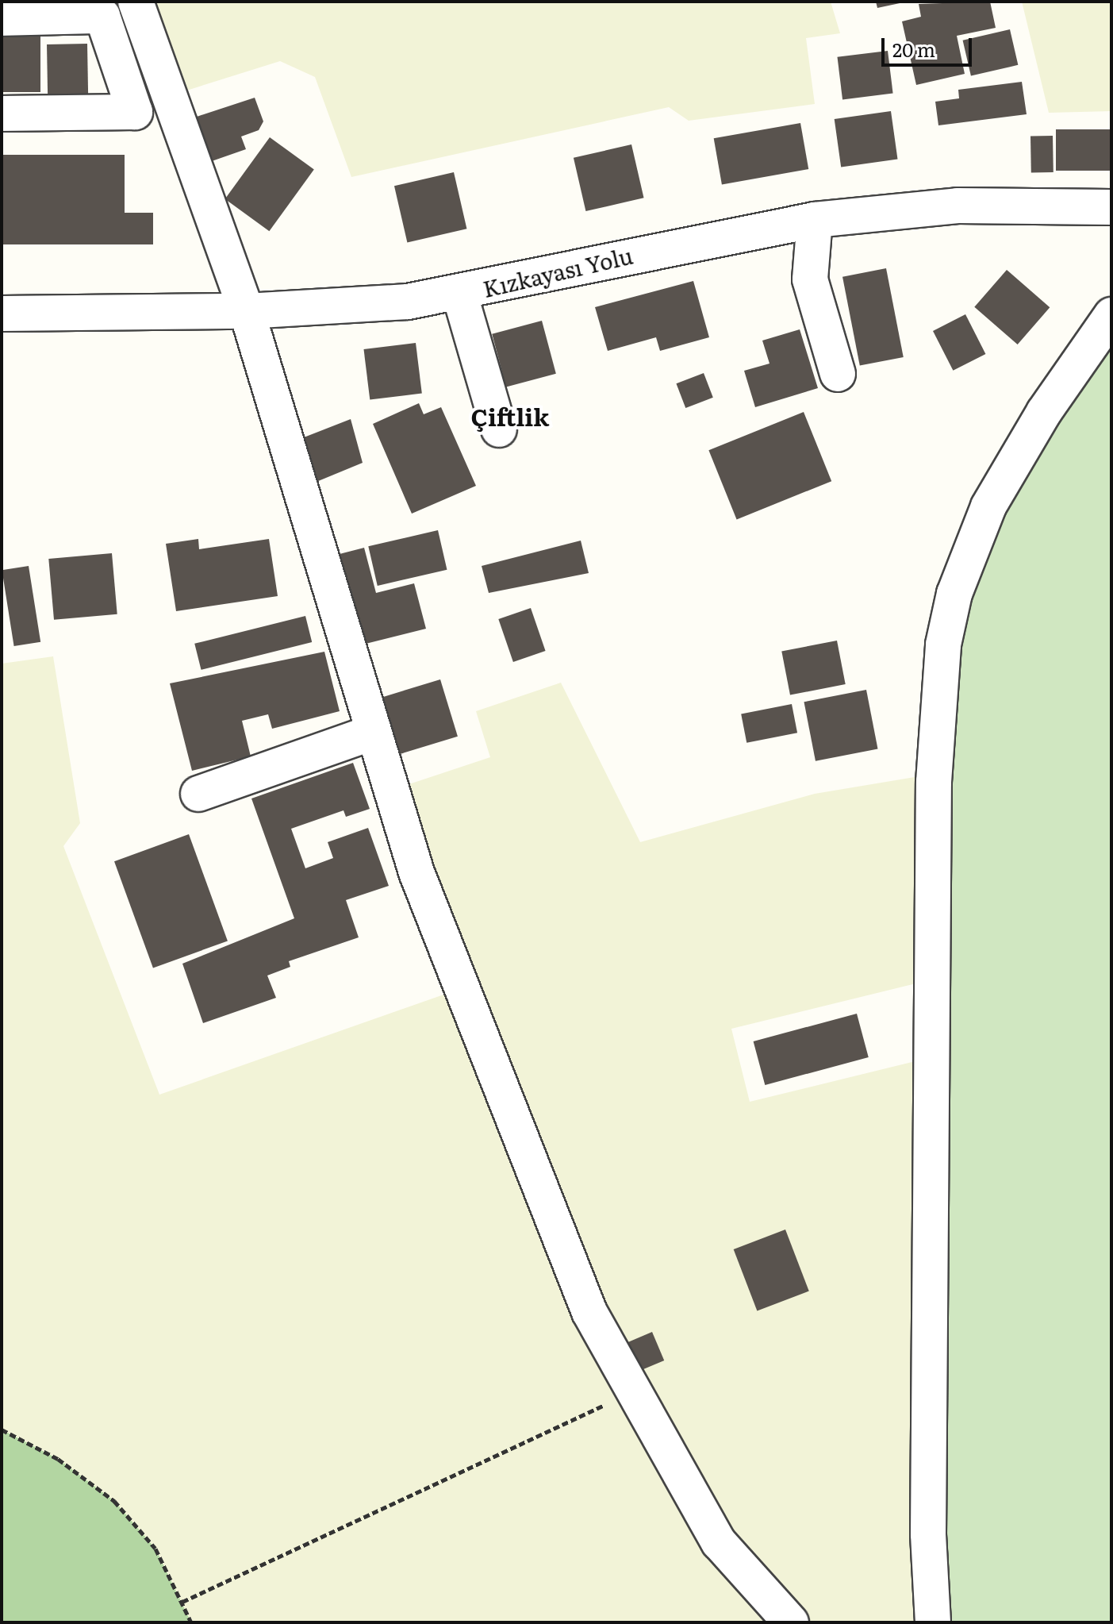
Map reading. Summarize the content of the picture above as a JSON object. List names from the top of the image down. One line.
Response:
{"streets":{"street":["Kızkayası Yolu"]},"districts":["Çiftlik"],"scale_bar":"20 m"}
